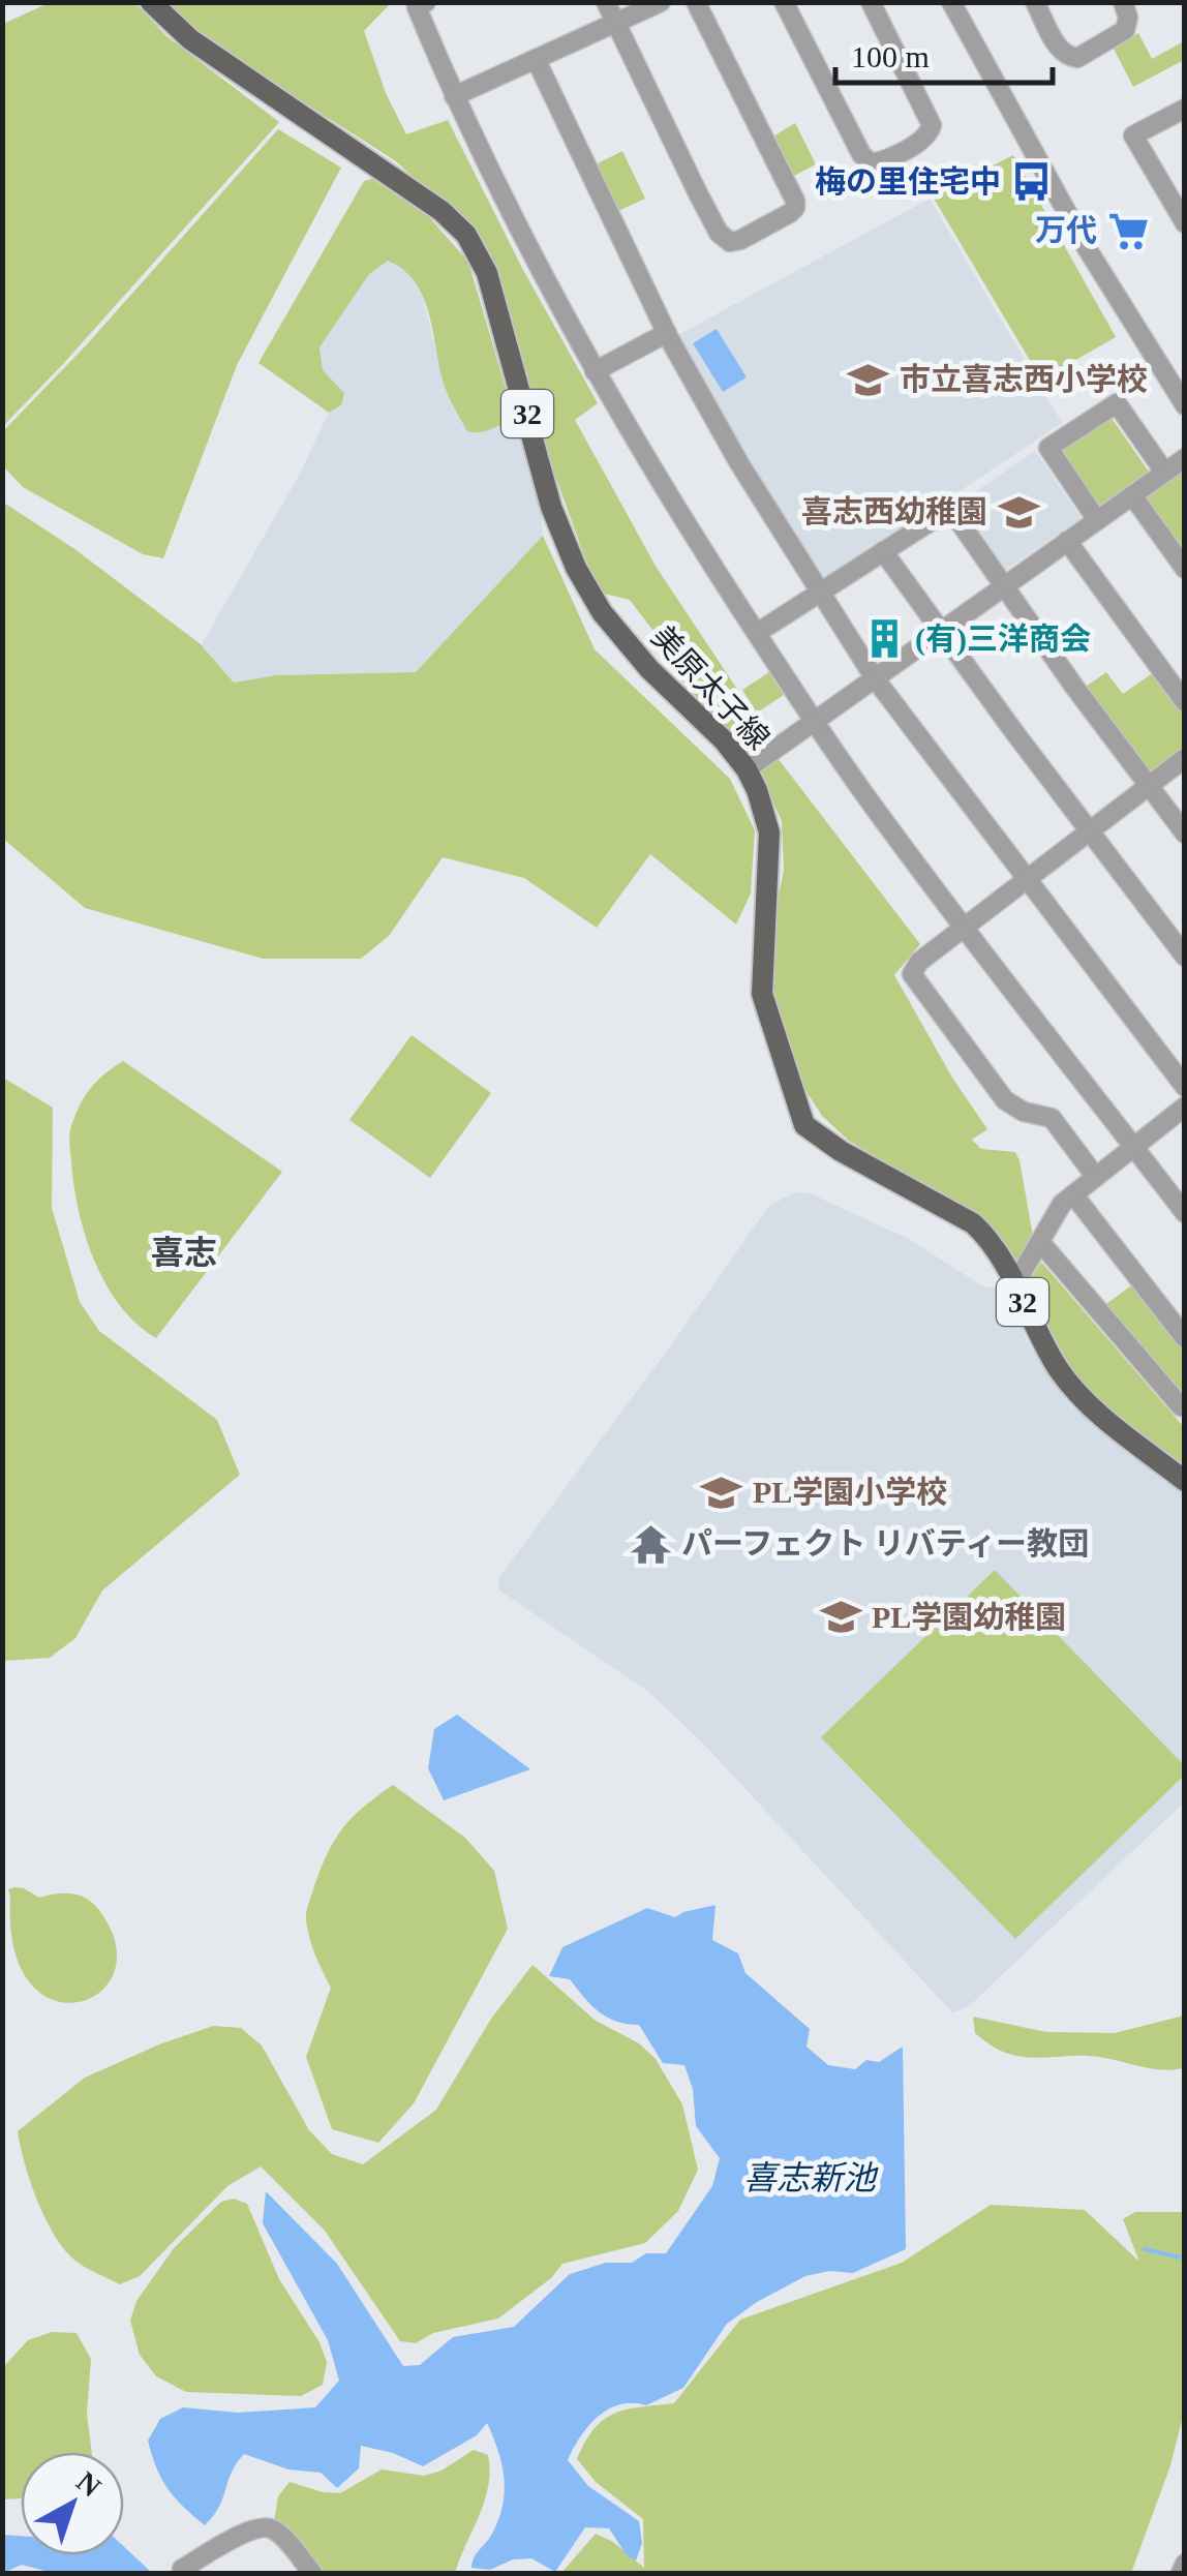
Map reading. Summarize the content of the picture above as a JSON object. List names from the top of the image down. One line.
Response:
{"streets":{"main road":["32","美原太子線"]},"districts":["喜志"],"water":["喜志新池"],"places":{"bus stop":["梅の里住宅中"],"supermarket":["万代"],"school or university":["市立喜志西小学校","喜志西幼稚園","PL学園小学校","PL学園幼稚園"],"building":["(有)三洋商会"],"temple":["パーフェクト リバティー教団"]},"scale_bar":"100 m","north":"top right"}
